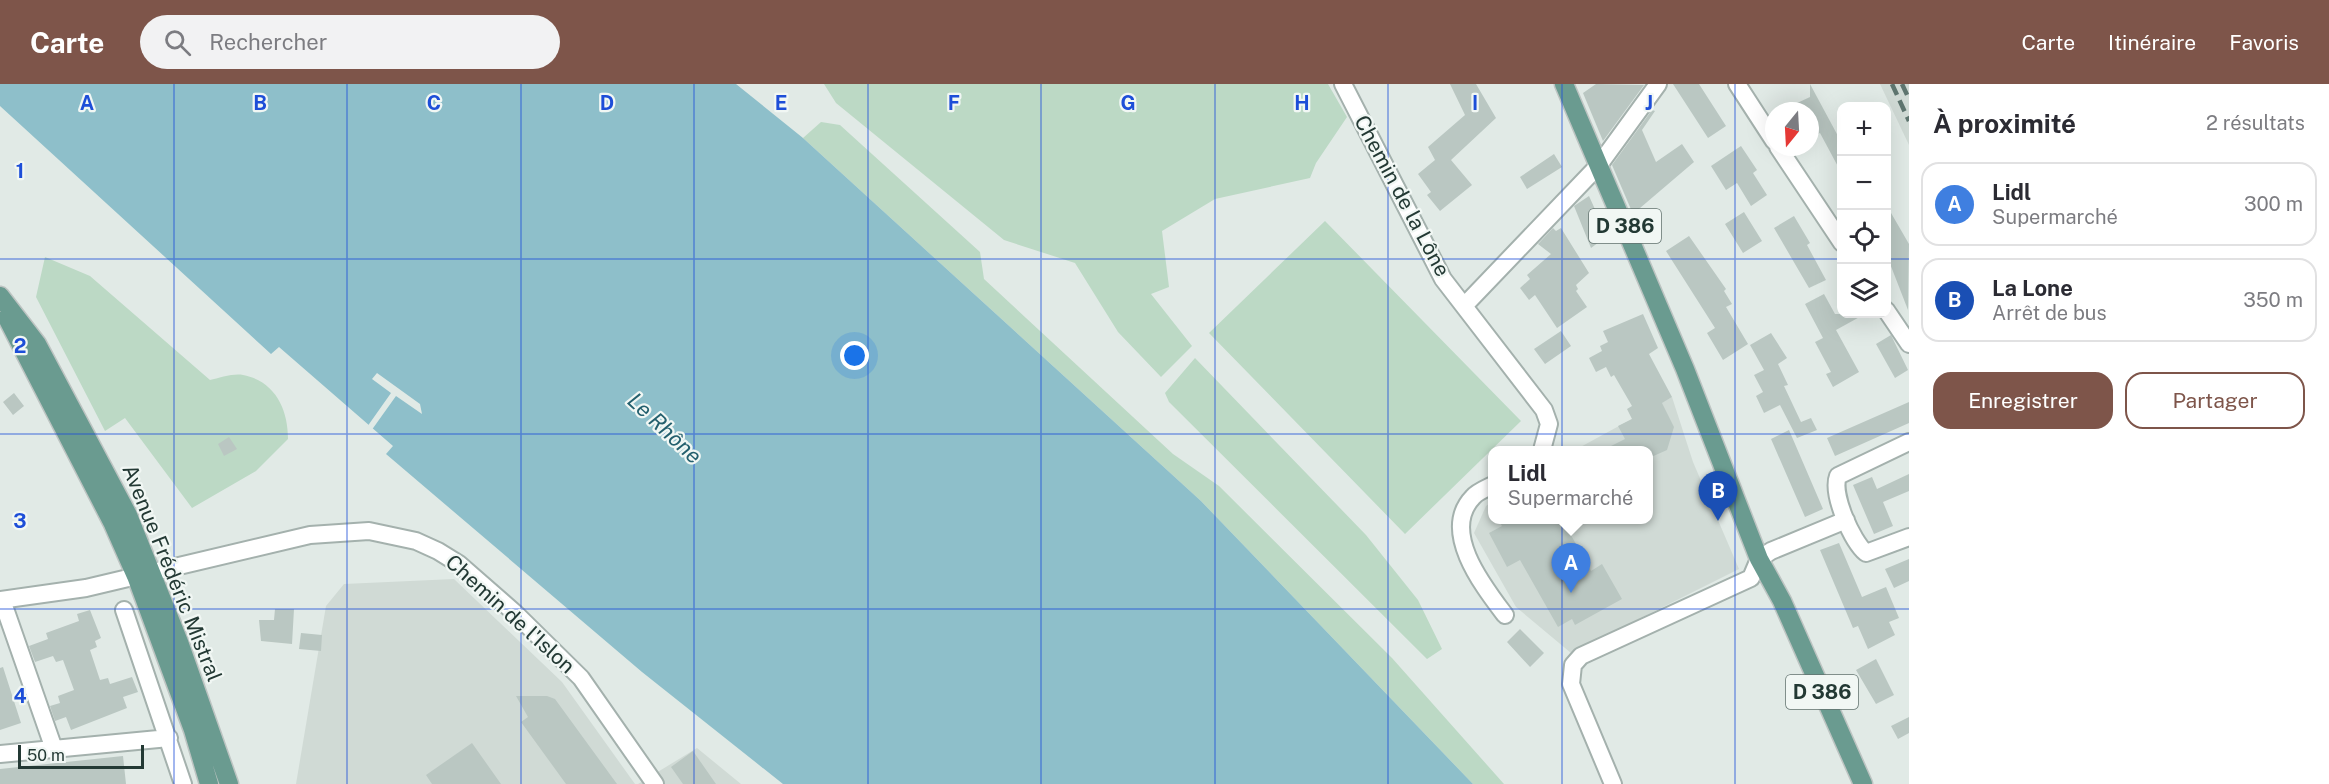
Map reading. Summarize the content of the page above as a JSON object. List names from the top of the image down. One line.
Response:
{"streets":{"main road":["D 386","Avenue Frédéric Mistral"],"street":["Chemin de la Lône","Chemin de l'Islon"]},"crossings":[["Chemin de la Lône","D 386"],["Avenue Frédéric Mistral","Chemin de l'Islon"]],"water":["Le Rhône"],"scale_bar":"50 m","north":"bottom","page":{"header":"Carte","search":"Rechercher","nav":["Carte","Itinéraire","Favoris"],"heading":["À proximité","2 résultats"],"map_buttons":["+","−"],"list":[{"mark":"A","name":"Lidl","note":"Supermarché","value":"300 m"},{"mark":"B","name":"La Lone","note":"Arrêt de bus","value":"350 m"}],"buttons":["Enregistrer","Partager"],"popup":["Lidl","Supermarché"],"pins":["B","A"],"scale":"50 m"},"grid":{"columns":["A","B","C","D","E","F","G","H","I","J"],"rows":["1","2","3","4"]}}
